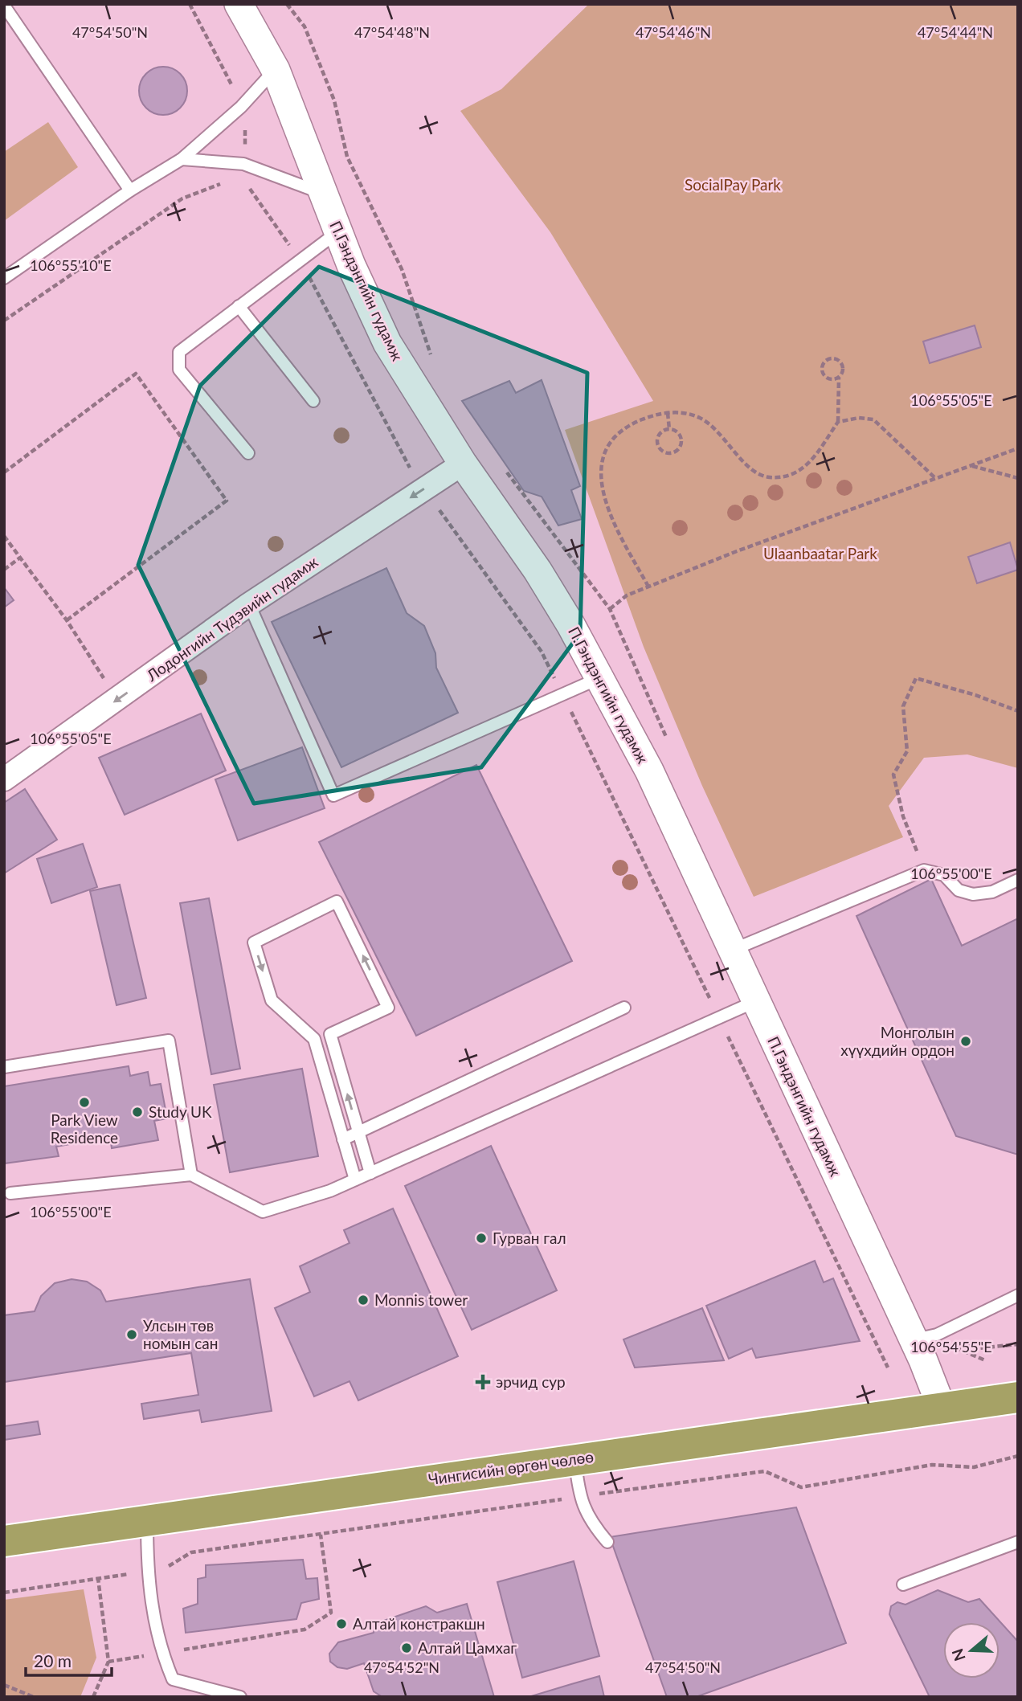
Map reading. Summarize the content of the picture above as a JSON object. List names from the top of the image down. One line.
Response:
{"streets":{"highway":["Чингисийн өргөн чөлөө"],"street":["П.Гэндэнгийн гудамж","Лодонгийн Түдэвийн гудамж"]},"crossings":[["П.Гэндэнгийн гудамж","Лодонгийн Түдэвийн гудамж"],["П.Гэндэнгийн гудамж","Чингисийн өргөн чөлөө"]],"one_way":["Лодонгийн Түдэвийн гудамж"],"parks":["SocialPay Park","Ulaanbaatar Park"],"places":{"other":["Монголын хүүхдийн ордон","Park View Residence","Study UK","Гурван гал","Monnis tower","Улсын төв номын сан","Алтай констракшн","Алтай Цамхаг"],"health":["эрчид сур"]},"scale_bar":"20 m","north":"left","coordinates":["47°54'44\"N","47°54'50\"N","47°54'48\"N","47°54'46\"N","106°55'10\"E","106°55'05\"E","106°55'00\"E","106°54'55\"E","47°54'52\"N"]}
